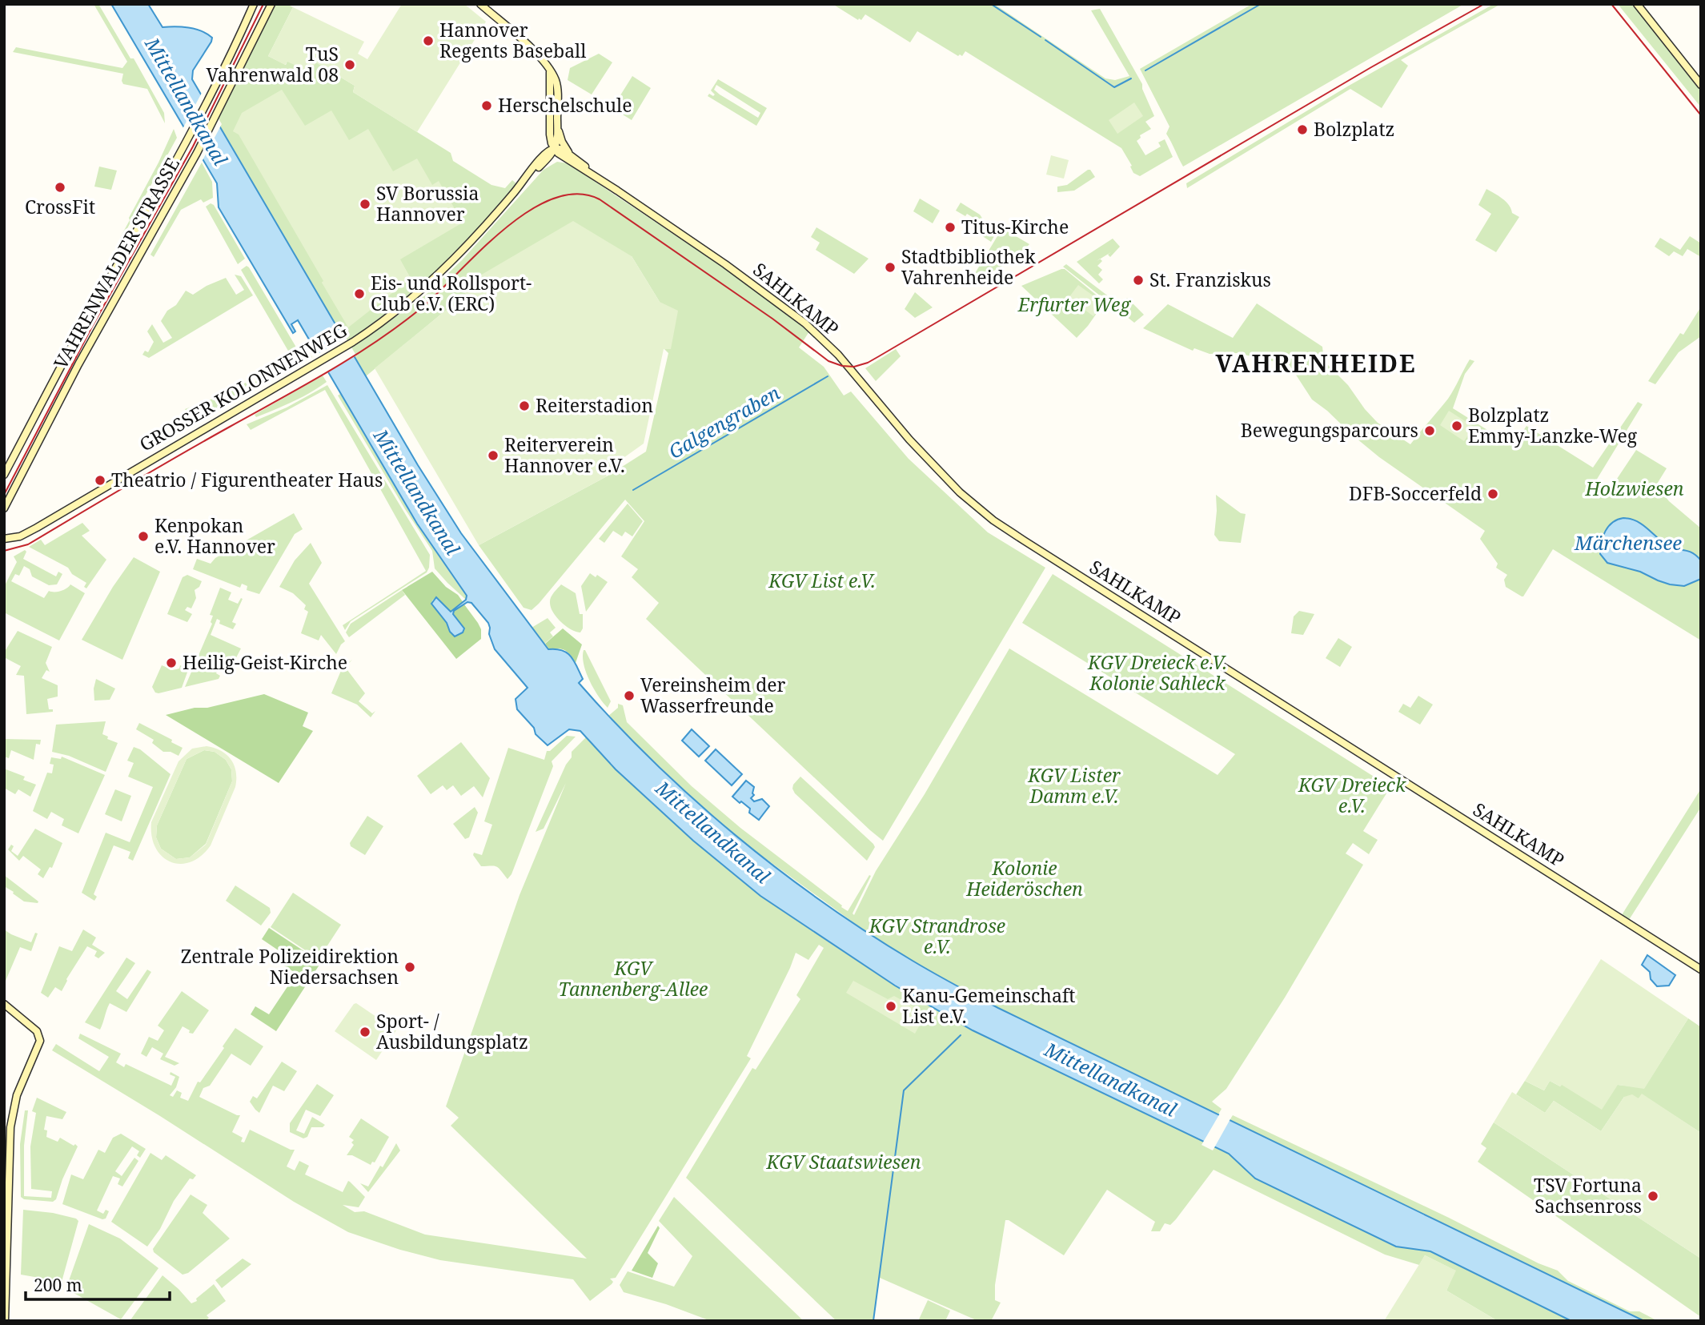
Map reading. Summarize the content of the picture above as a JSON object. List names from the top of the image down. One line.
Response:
{"streets":{"street":["VAHRENWALDER STRASSE","SAHLKAMP","GROSSER KOLONNENWEG"]},"crossings":[["SAHLKAMP","GROSSER KOLONNENWEG"]],"districts":["VAHRENHEIDE"],"water":["Mittellandkanal","Galgengraben","Märchensee"],"parks":["Erfurter Weg","Holzwiesen","KGV List e.V.","KGV Dreieck e.V. Kolonie Sahleck","KGV Lister Damm e.V.","KGV Dreieck e.V.","Kolonie Heideröschen","KGV Strandrose e.V.","KGV Tannenberg-Allee","KGV Staatswiesen"],"places":["Hannover Regents Baseball","TuS Vahrenwald 08","Herschelschule","Bolzplatz","CrossFit","SV Borussia Hannover","Titus-Kirche","Stadtbibliothek Vahrenheide","St. Franziskus","Eis- und Rollsport- Club e.V. (ERC)","Reiterstadion","Bolzplatz Emmy-Lanzke-Weg","Bewegungsparcours","Reiterverein Hannover e.V.","Theatrio / Figurentheater Haus","DFB-Soccerfeld","Kenpokan e.V. Hannover","Heilig-Geist-Kirche","Vereinsheim der Wasserfreunde","Zentrale Polizeidirektion Niedersachsen","Kanu-Gemeinschaft List e.V.","Sport- / Ausbildungsplatz","TSV Fortuna Sachsenross"],"scale_bar":"200 m"}
